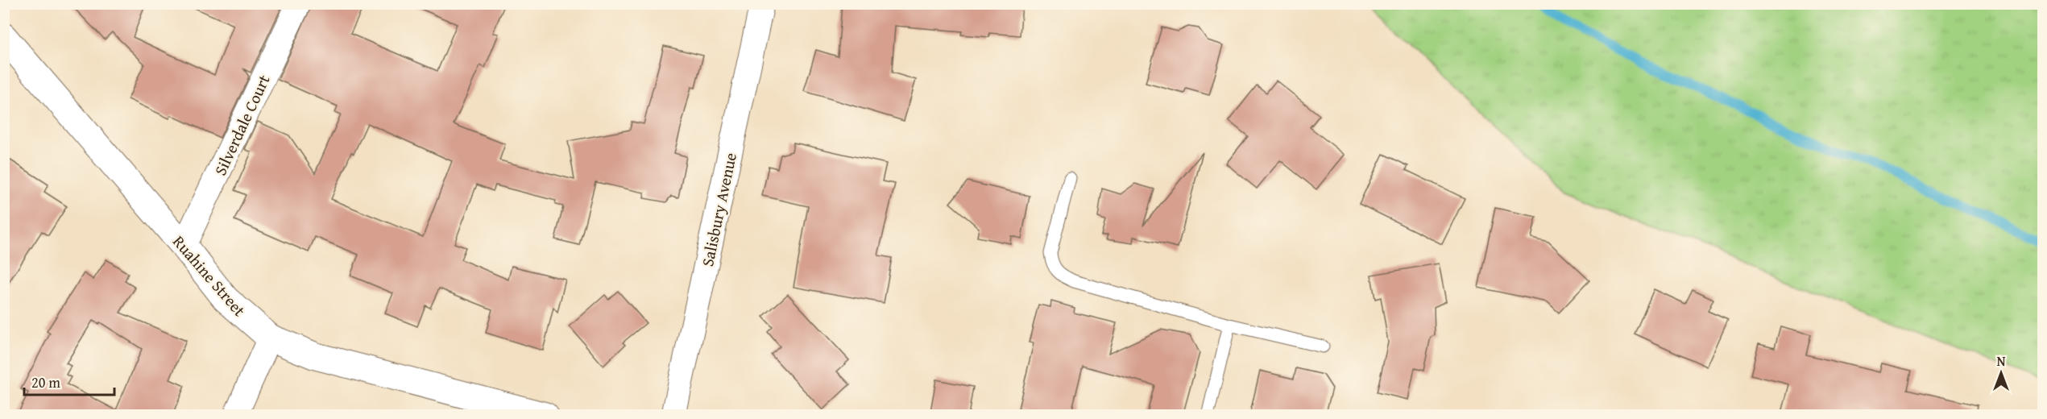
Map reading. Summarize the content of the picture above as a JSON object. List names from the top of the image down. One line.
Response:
{"streets":{"street":["Silverdale Court","Salisbury Avenue","Ruahine Street"]},"crossings":[["Silverdale Court","Ruahine Street"]],"scale_bar":"20 m","north":"top"}
